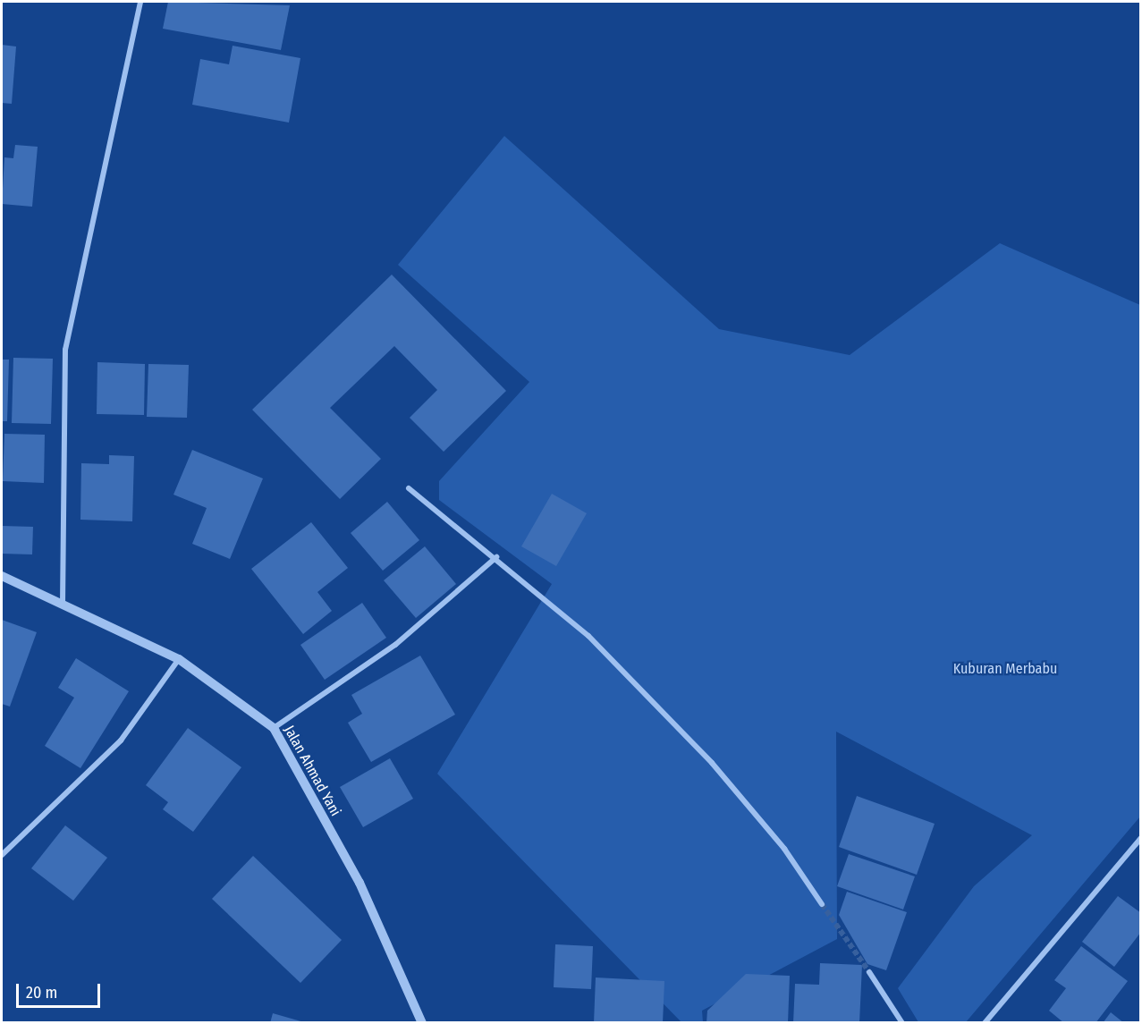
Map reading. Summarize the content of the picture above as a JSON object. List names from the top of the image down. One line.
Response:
{"streets":{"street":["Jalan Ahmad Yani"]},"parks":["Kuburan Merbabu"],"scale_bar":"20 m"}
